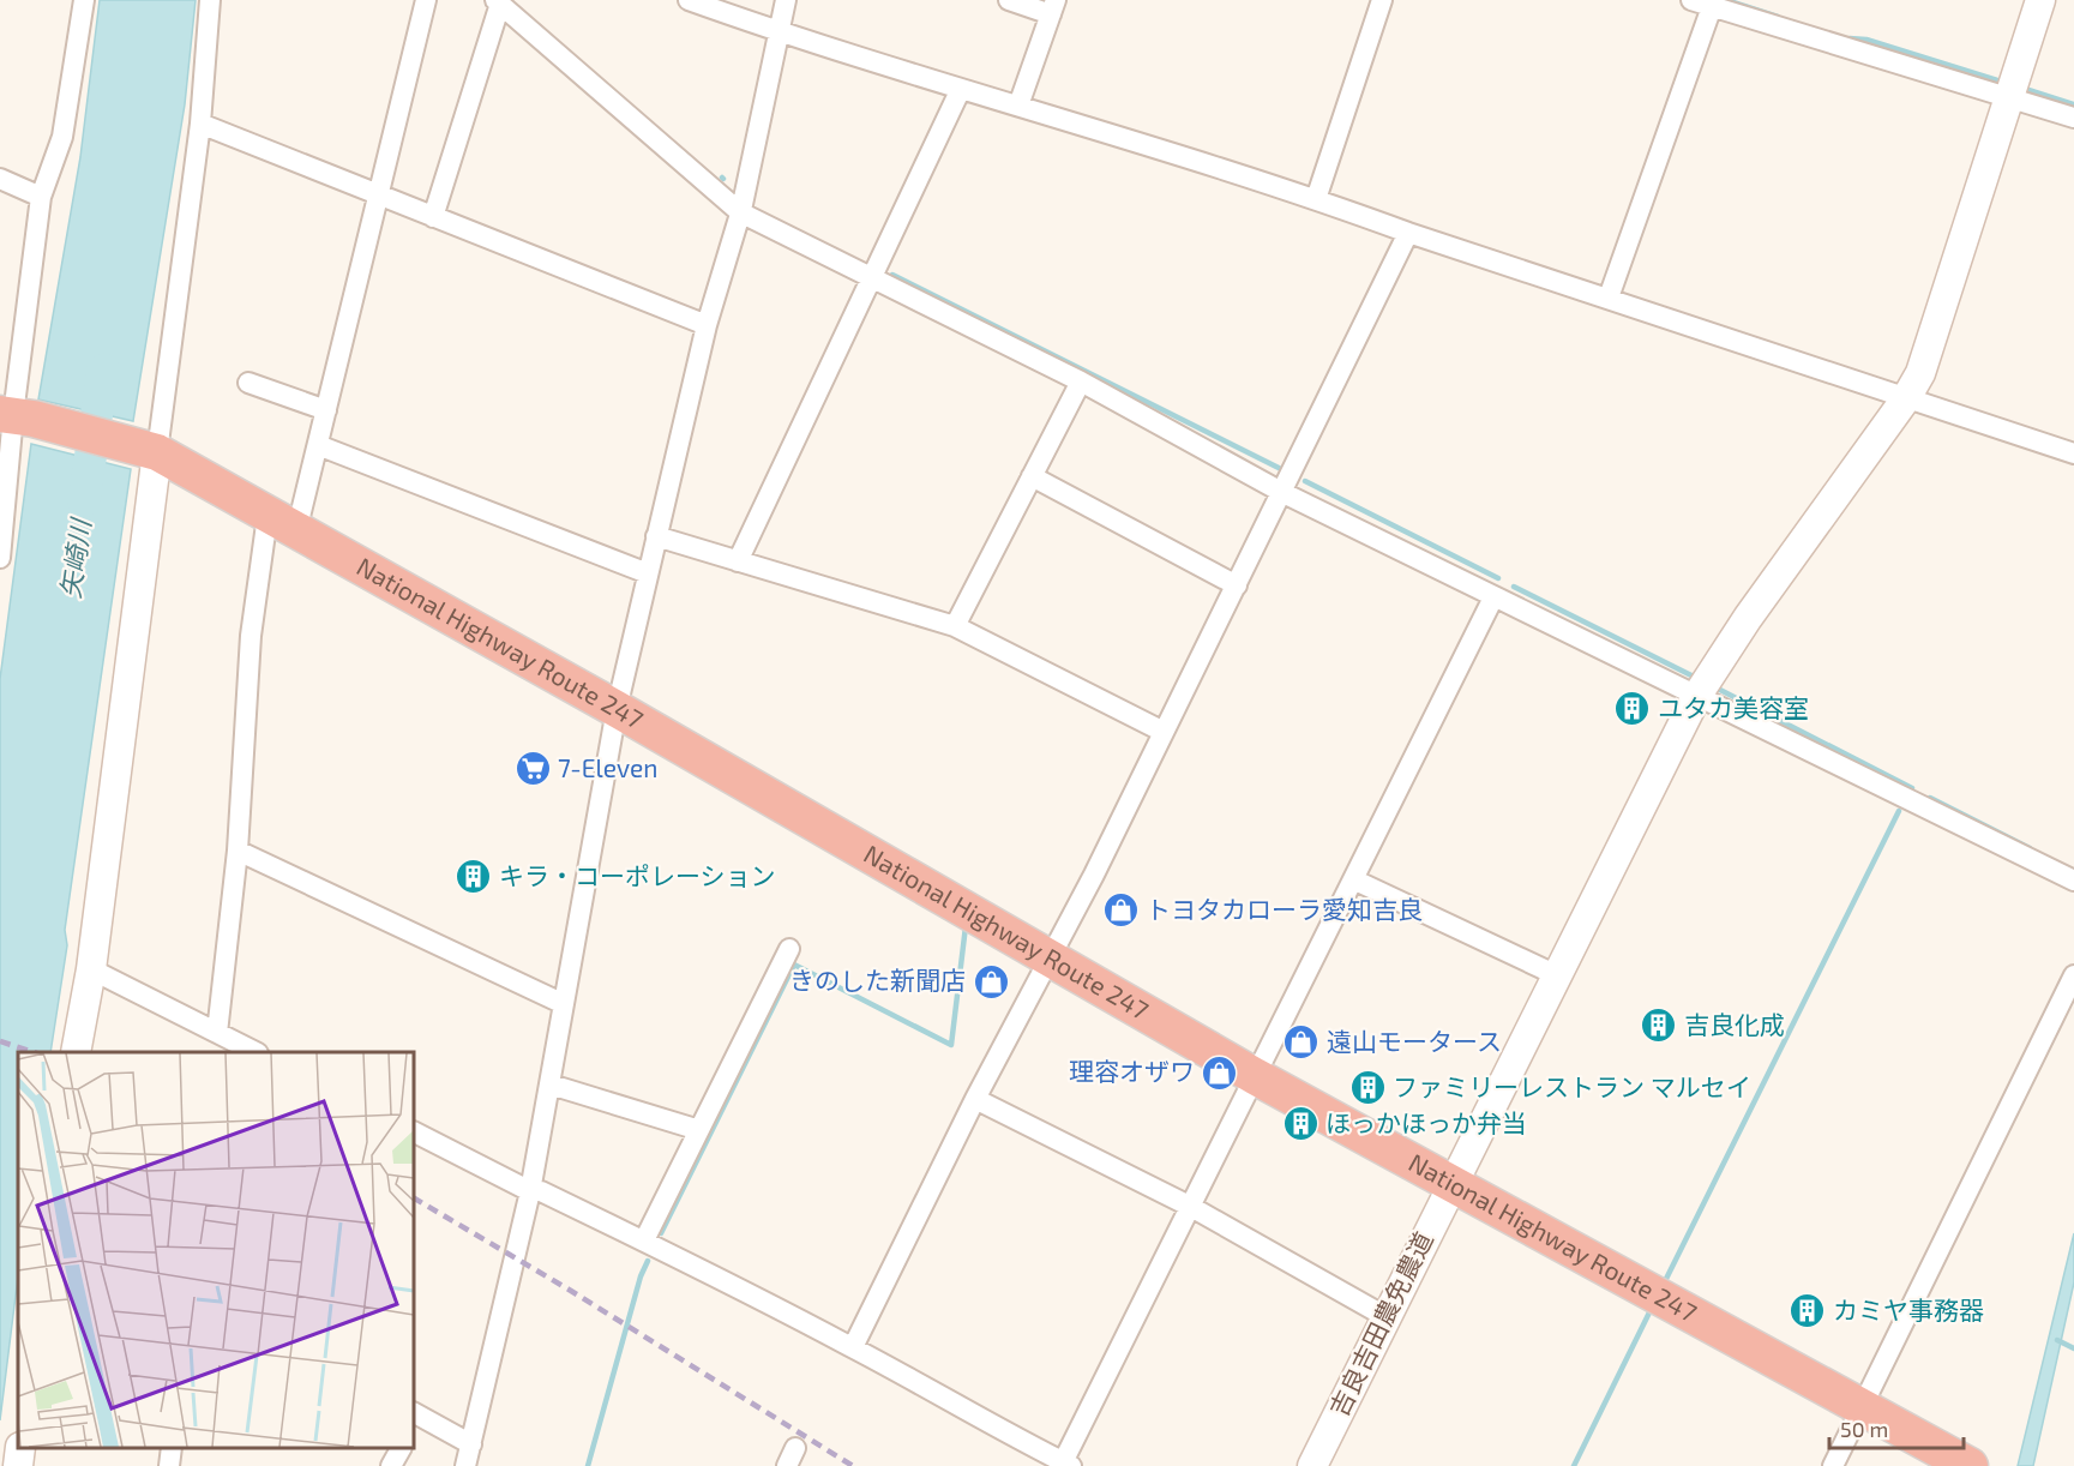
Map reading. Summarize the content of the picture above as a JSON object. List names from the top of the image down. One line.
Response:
{"streets":{"highway":["National Highway Route 247"],"street":["吉良吉田農免農道"]},"crossings":[["National Highway Route 247","吉良吉田農免農道"]],"water":["矢崎川"],"places":{"building":["ユタカ美容室","キラ・コーポレーション","吉良化成","ファミリーレストラン マルセイ","ほっかほっか弁当","カミヤ事務器"],"supermarket":["7-Eleven"],"shop":["トヨタカローラ愛知吉良","きのした新聞店","遠山モータース","理容オザワ"]},"scale_bar":"50 m"}
